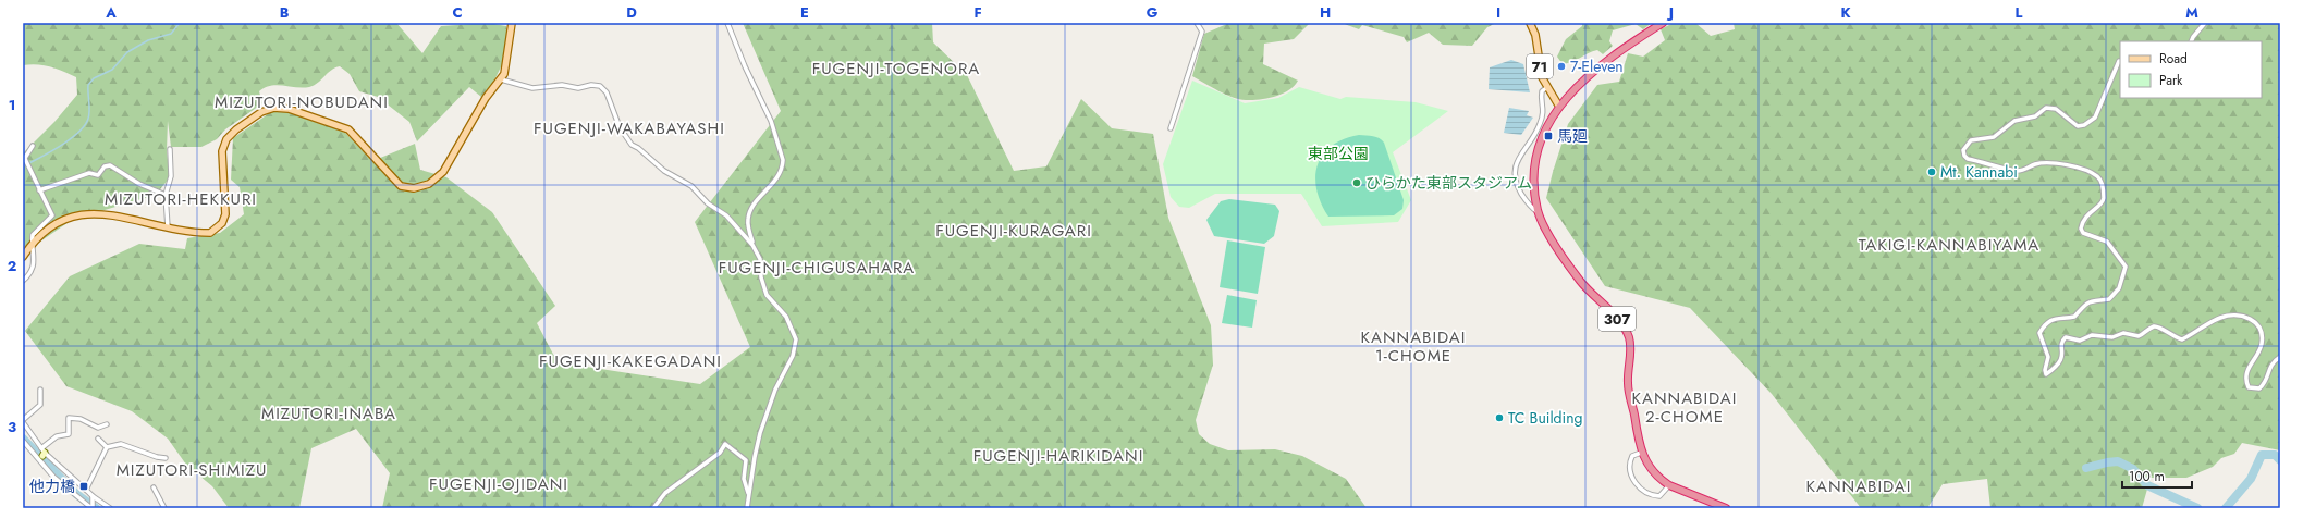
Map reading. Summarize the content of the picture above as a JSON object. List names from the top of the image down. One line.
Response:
{"streets":{"highway":["307"],"main road":["71"]},"crossings":[["71","307"]],"districts":["FUGENJI-TOGENORA","MIZUTORI-NOBUDANI","FUGENJI-WAKABAYASHI","MIZUTORI-HEKKURI","FUGENJI-KURAGARI","TAKIGI-KANNABIYAMA","FUGENJI-CHIGUSAHARA","KANNABIDAI 1-CHOME","FUGENJI-KAKEGADANI","KANNABIDAI 2-CHOME","MIZUTORI-INABA","FUGENJI-HARIKIDANI","MIZUTORI-SHIMIZU","FUGENJI-OJIDANI","KANNABIDAI"],"parks":["東部公園"],"places":{"other":["7-Eleven","Mt. Kannabi","ひらかた東部スタジアム","TC Building"],"transit":["馬廻","他力橋"]},"legend":["Road","Park"],"scale_bar":"100 m","grid":{"columns":["A","B","C","D","E","F","G","H","I","J","K","L","M"],"rows":["1","2","3"]}}
